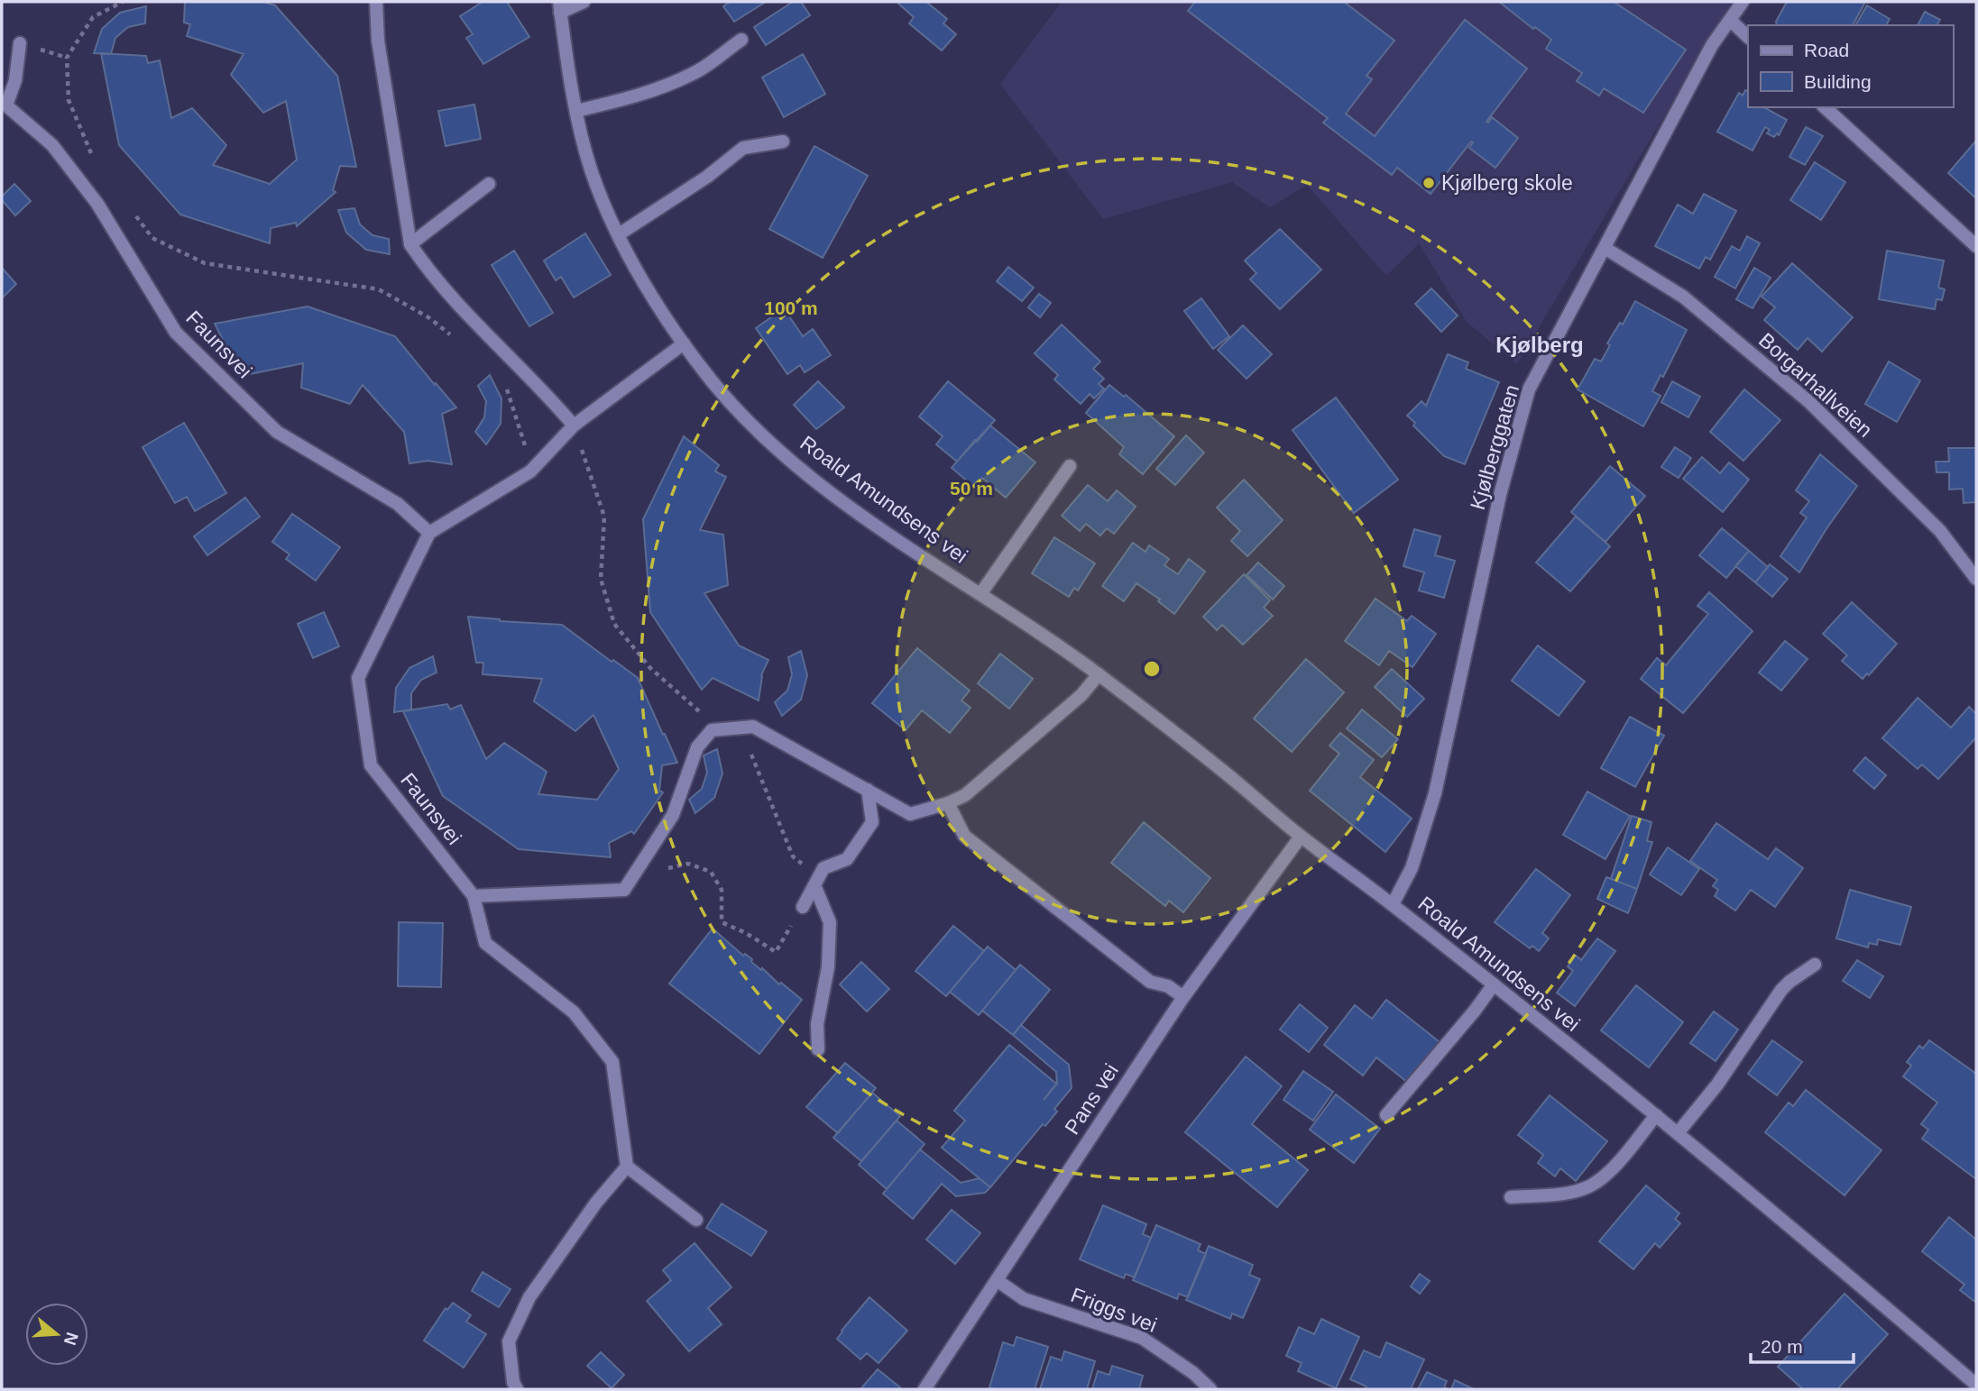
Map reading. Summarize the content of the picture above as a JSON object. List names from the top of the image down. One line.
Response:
{"streets":{"street":["Faunsvei","Borgarhallveien","Kjølberggaten","Roald Amundsens vei","Pans vei","Friggs vei"]},"crossings":[["Borgarhallveien","Kjølberggaten"],["Kjølberggaten","Roald Amundsens vei"],["Roald Amundsens vei","Pans vei"],["Pans vei","Friggs vei"]],"districts":["Kjølberg"],"places":["Kjølberg skole"],"legend":["Road","Building"],"scale_bar":"20 m","north":"right","rings":["100 m","50 m"]}
